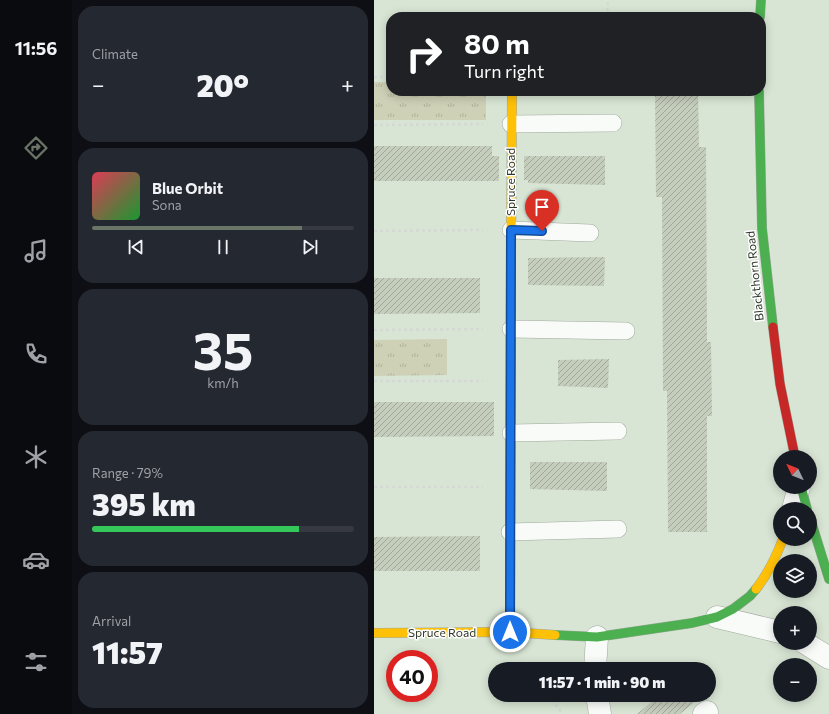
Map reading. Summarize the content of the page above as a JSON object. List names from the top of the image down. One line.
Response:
{"streets":{"street":["Spruce Road","Blackthorn Road"]},"north":"top left","page":{"tabs":"11:56","tile":["Climate",["35","km/h"],["Range · 79%","395 km"],["Arrival","11:57"]],"turn":["80 m","Turn right"],"heat":["−","20°","+"],"song":["Blue Orbit","Sona"],"map_buttons":["+","−"],"limit":"40","trip":"11:57 · 1 min · 90 m"}}
